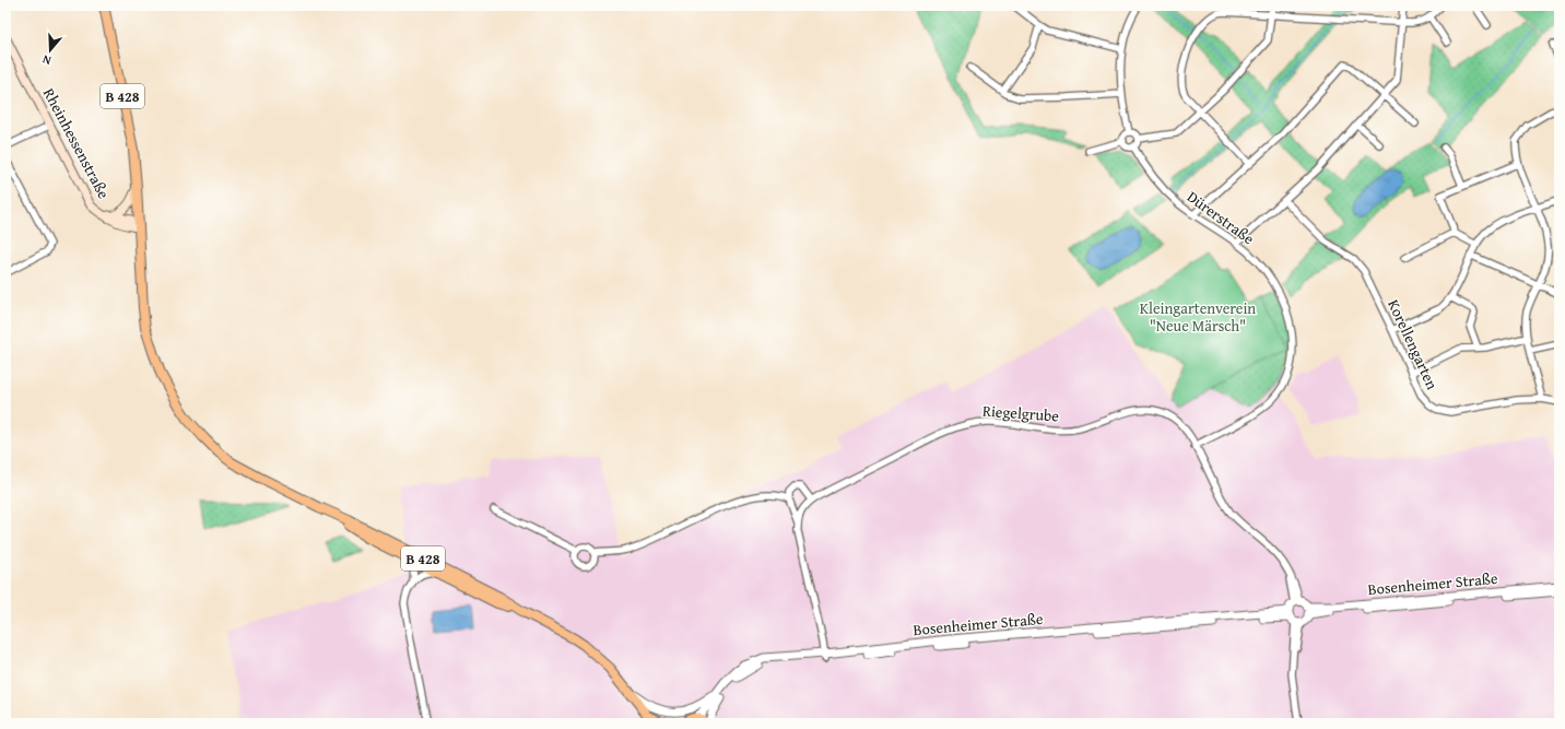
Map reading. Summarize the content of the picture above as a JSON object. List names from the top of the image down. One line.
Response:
{"streets":{"main road":["B 428","Rheinhessenstraße"],"street":["Dürerstraße","Korellengarten","Riegelgrube","Bosenheimer Straße"]},"crossings":[["Dürerstraße","Riegelgrube"]],"parks":["Kleingartenverein \"Neue Märsch\""],"north":"bottom"}
